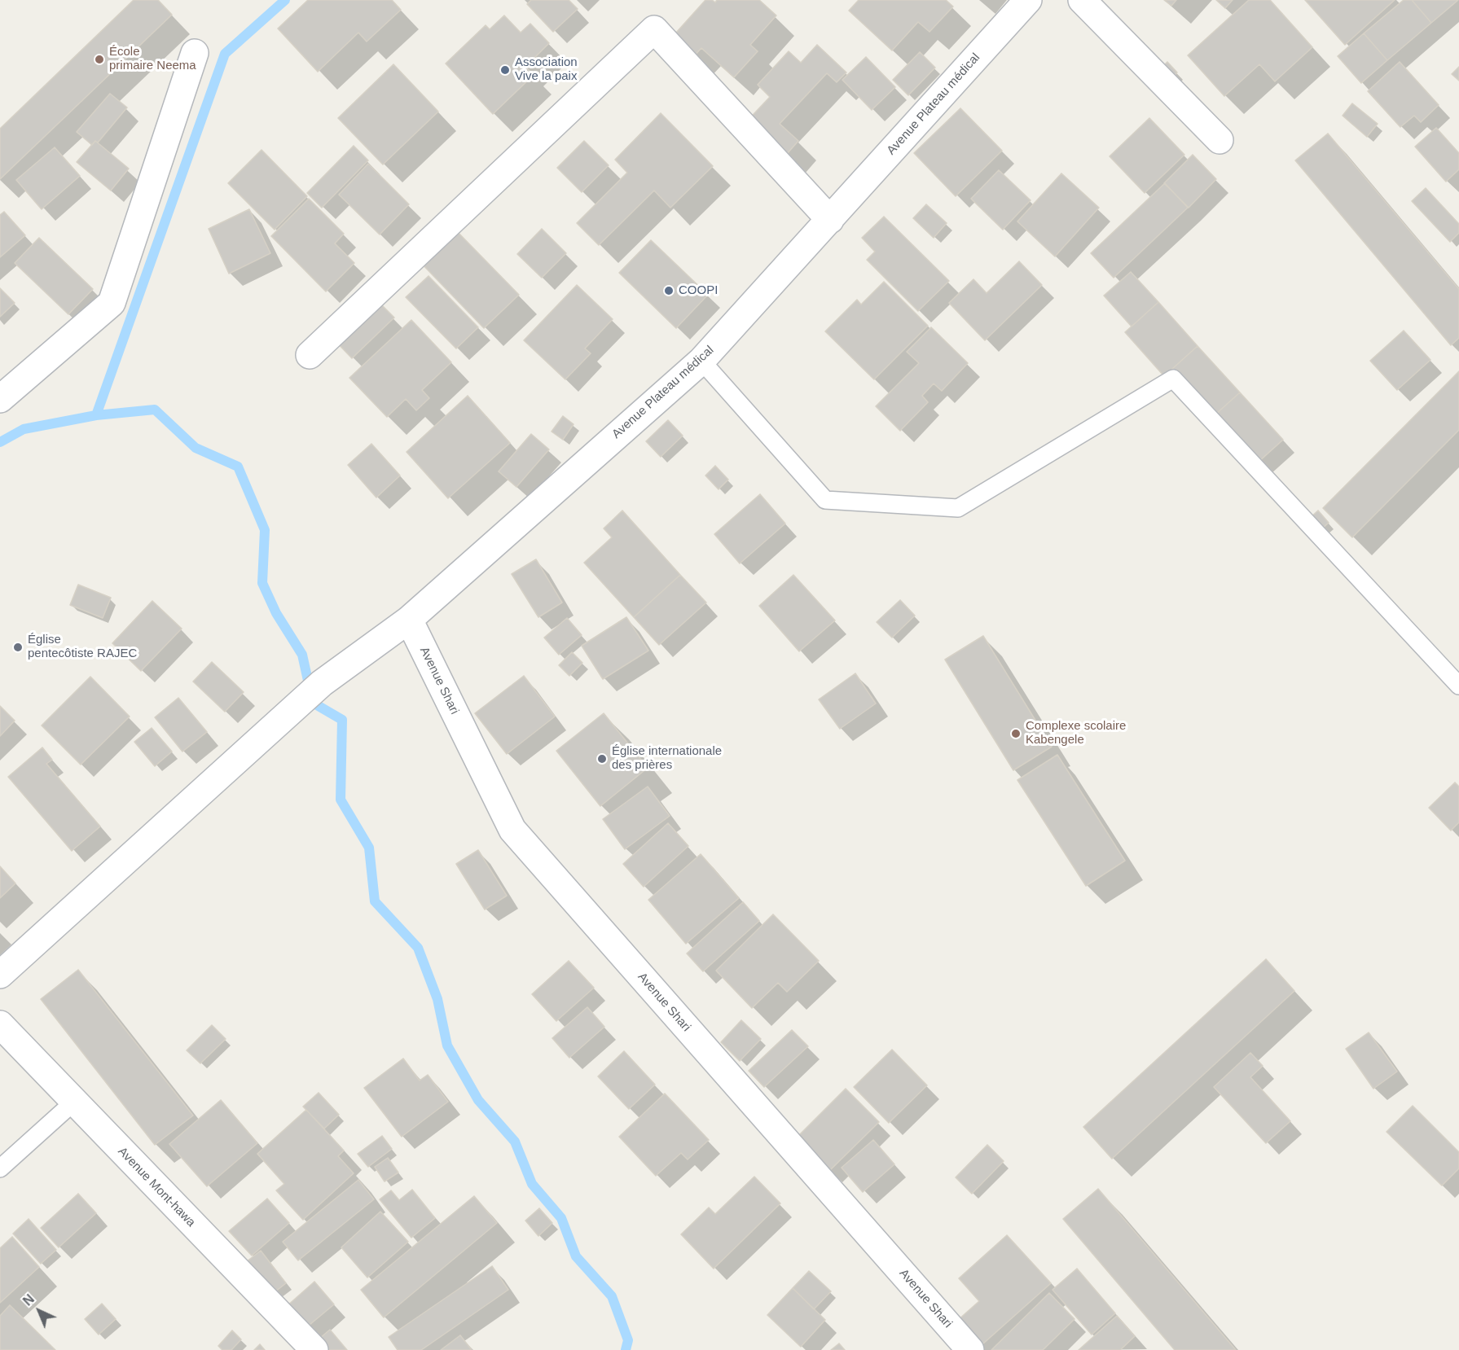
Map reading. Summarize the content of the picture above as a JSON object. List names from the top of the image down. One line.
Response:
{"streets":{"street":["Avenue Plateau médical","Avenue Shari","Avenue Mont-hawa"]},"crossings":[["Avenue Plateau médical","Avenue Shari"]],"places":["École primaire Neema","Association Vive la paix","COOPI","Église pentecôtiste RAJEC","Complexe scolaire Kabengele","Église internationale des prières"],"north":"top left"}
